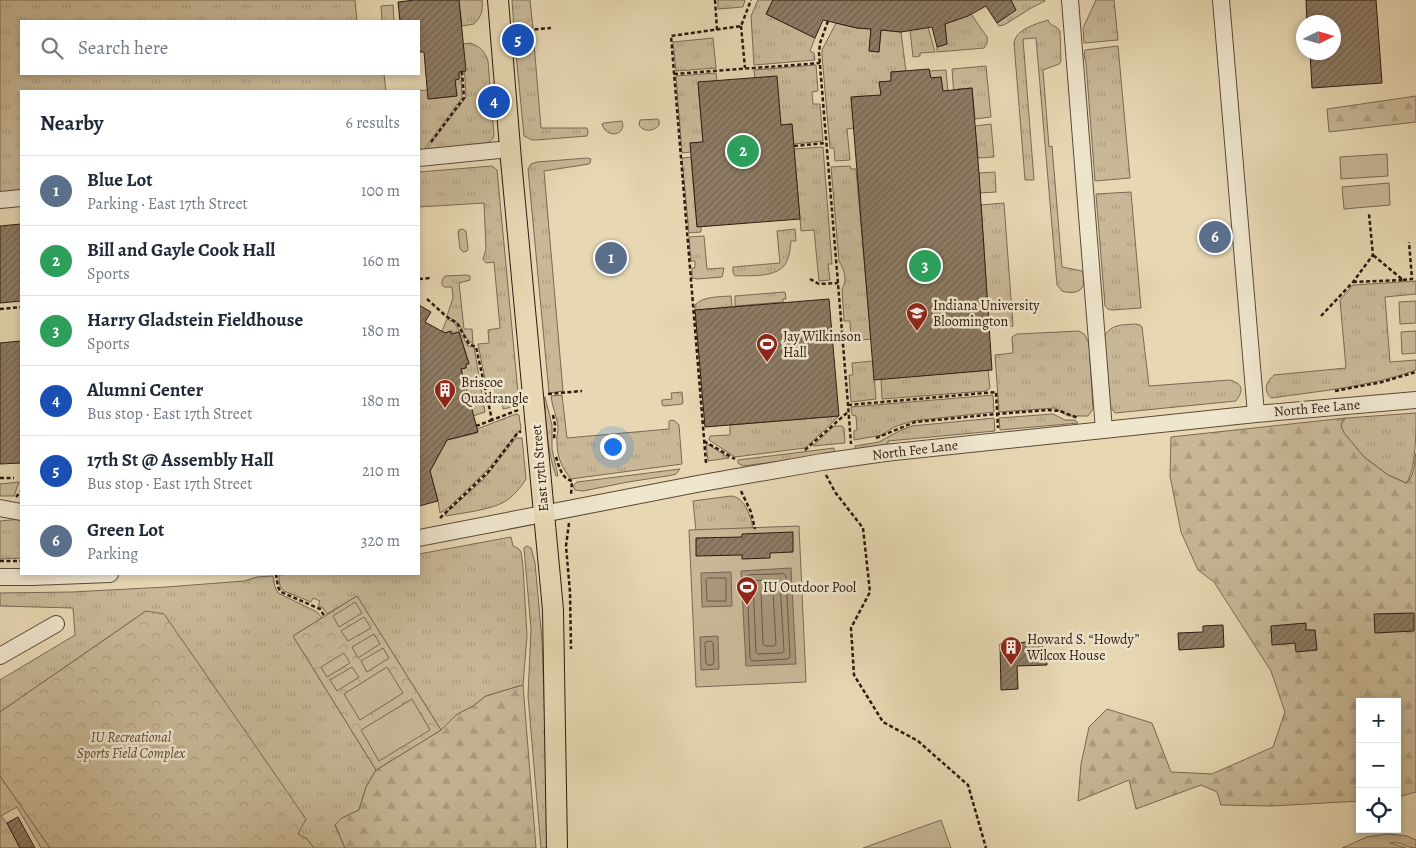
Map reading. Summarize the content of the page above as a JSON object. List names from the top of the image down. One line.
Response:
{"streets":{"main road":["East 17th Street"],"street":["North Fee Lane"]},"crossings":[["North Fee Lane","East 17th Street"]],"parks":["IU Recreational Sports Field Complex"],"places":{"school or university":["Indiana University Bloomington"],"sports":["Jay Wilkinson Hall","IU Outdoor Pool"],"building":["Briscoe Quadrangle","Howard S. “Howdy” Wilcox House"]},"north":"right","page":{"search":"Search here","pins":["5","4","2","6","1","3"],"heading":["Nearby","6 results"],"list":[{"mark":"1","name":"Blue Lot","note":"Parking · East 17th Street","value":"100 m"},{"mark":"2","name":"Bill and Gayle Cook Hall","note":"Sports","value":"160 m"},{"mark":"3","name":"Harry Gladstein Fieldhouse","note":"Sports","value":"180 m"},{"mark":"4","name":"Alumni Center","note":"Bus stop · East 17th Street","value":"180 m"},{"mark":"5","name":"17th St @ Assembly Hall","note":"Bus stop · East 17th Street","value":"210 m"},{"mark":"6","name":"Green Lot","note":"Parking","value":"320 m"}],"map_buttons":["+","−"]}}
